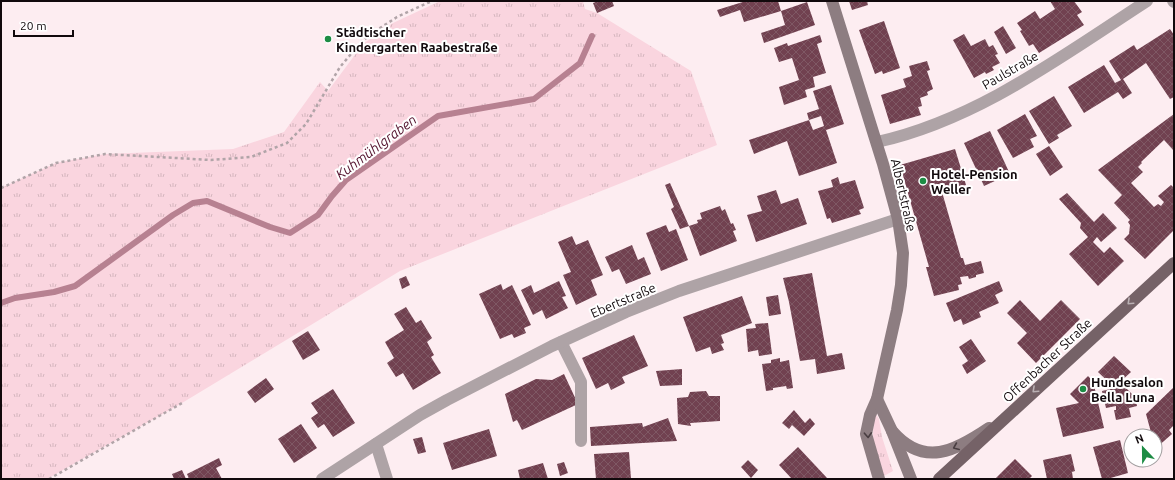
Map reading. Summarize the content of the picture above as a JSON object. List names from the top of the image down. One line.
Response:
{"streets":{"main road":["Offenbacher Straße"],"street":["Paulstraße","Albertstraße","Ebertstraße"]},"crossings":[["Paulstraße","Albertstraße"],["Albertstraße","Ebertstraße"]],"one_way":["Offenbacher Straße"],"water":["Kuhmühlgraben"],"places":["Städtischer Kindergarten Raabestraße","Hotel-Pension Weller","Hundesalon Bella Luna"],"scale_bar":"20 m","north":"top"}
